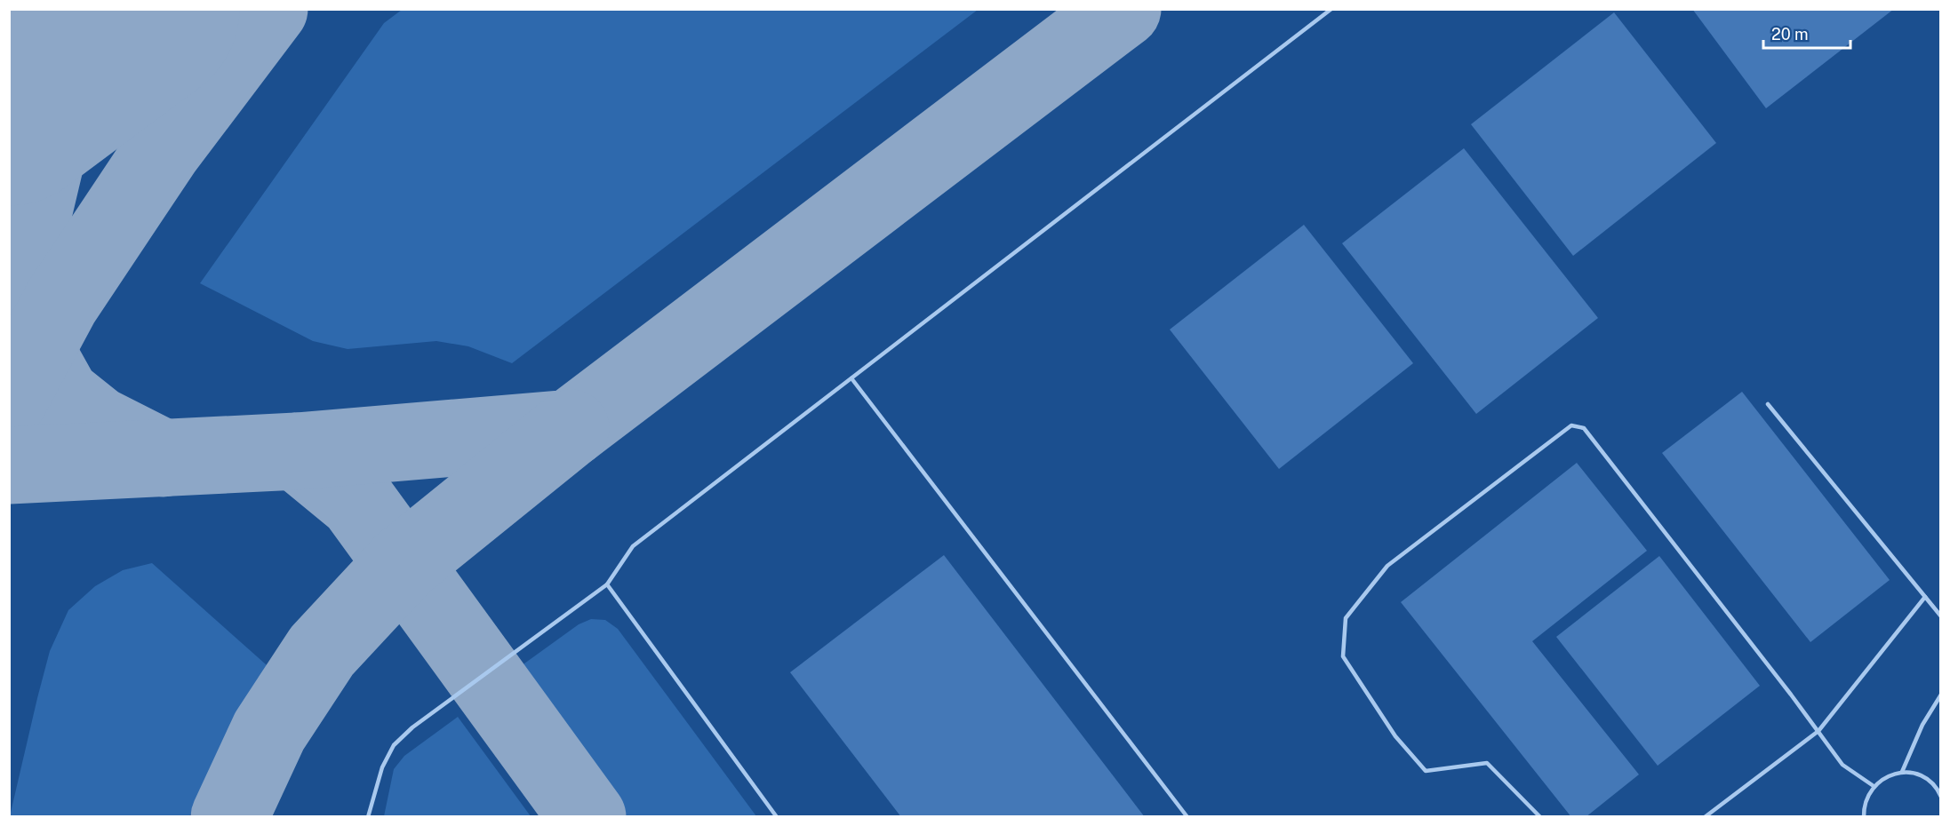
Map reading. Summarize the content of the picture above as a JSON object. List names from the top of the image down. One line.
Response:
{"scale_bar":"20 m"}
